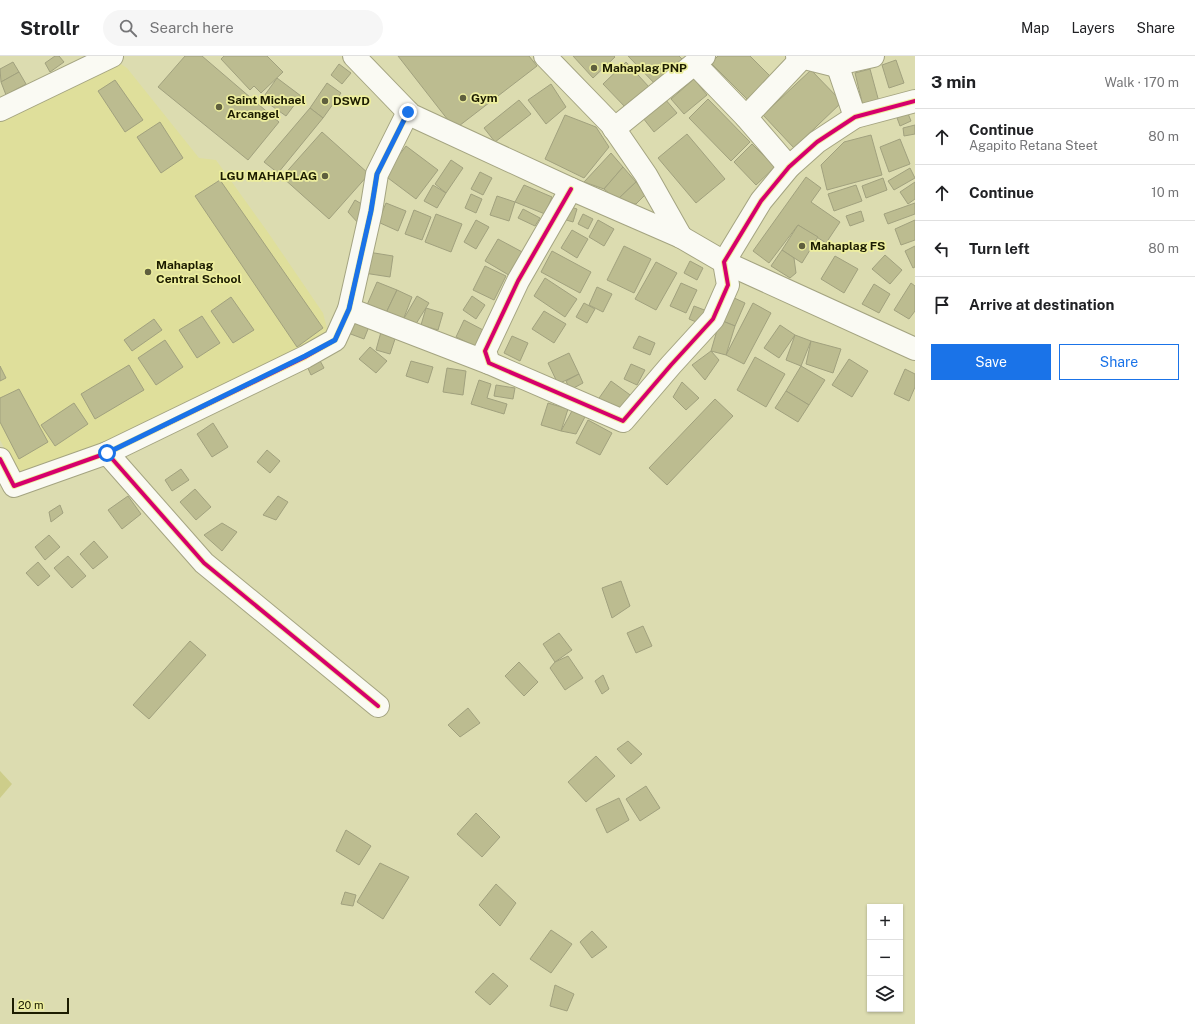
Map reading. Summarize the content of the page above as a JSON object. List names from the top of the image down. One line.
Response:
{"places":["Mahaplag PNP","Gym","DSWD","Saint Michael Arcangel","LGU MAHAPLAG","Mahaplag FS","Mahaplag Central School"],"scale_bar":"20 m","page":{"header":"Strollr","search":"Search here","nav":["Map","Layers","Share"],"heading":["3 min","Walk · 170 m"],"list":[["Continue","Agapito Retana Steet","80 m"],["Continue","10 m"],["Turn left","80 m"],"Arrive at destination"],"buttons":["Save","Share"],"map_buttons":["+","−"],"scale":"20 m"}}
